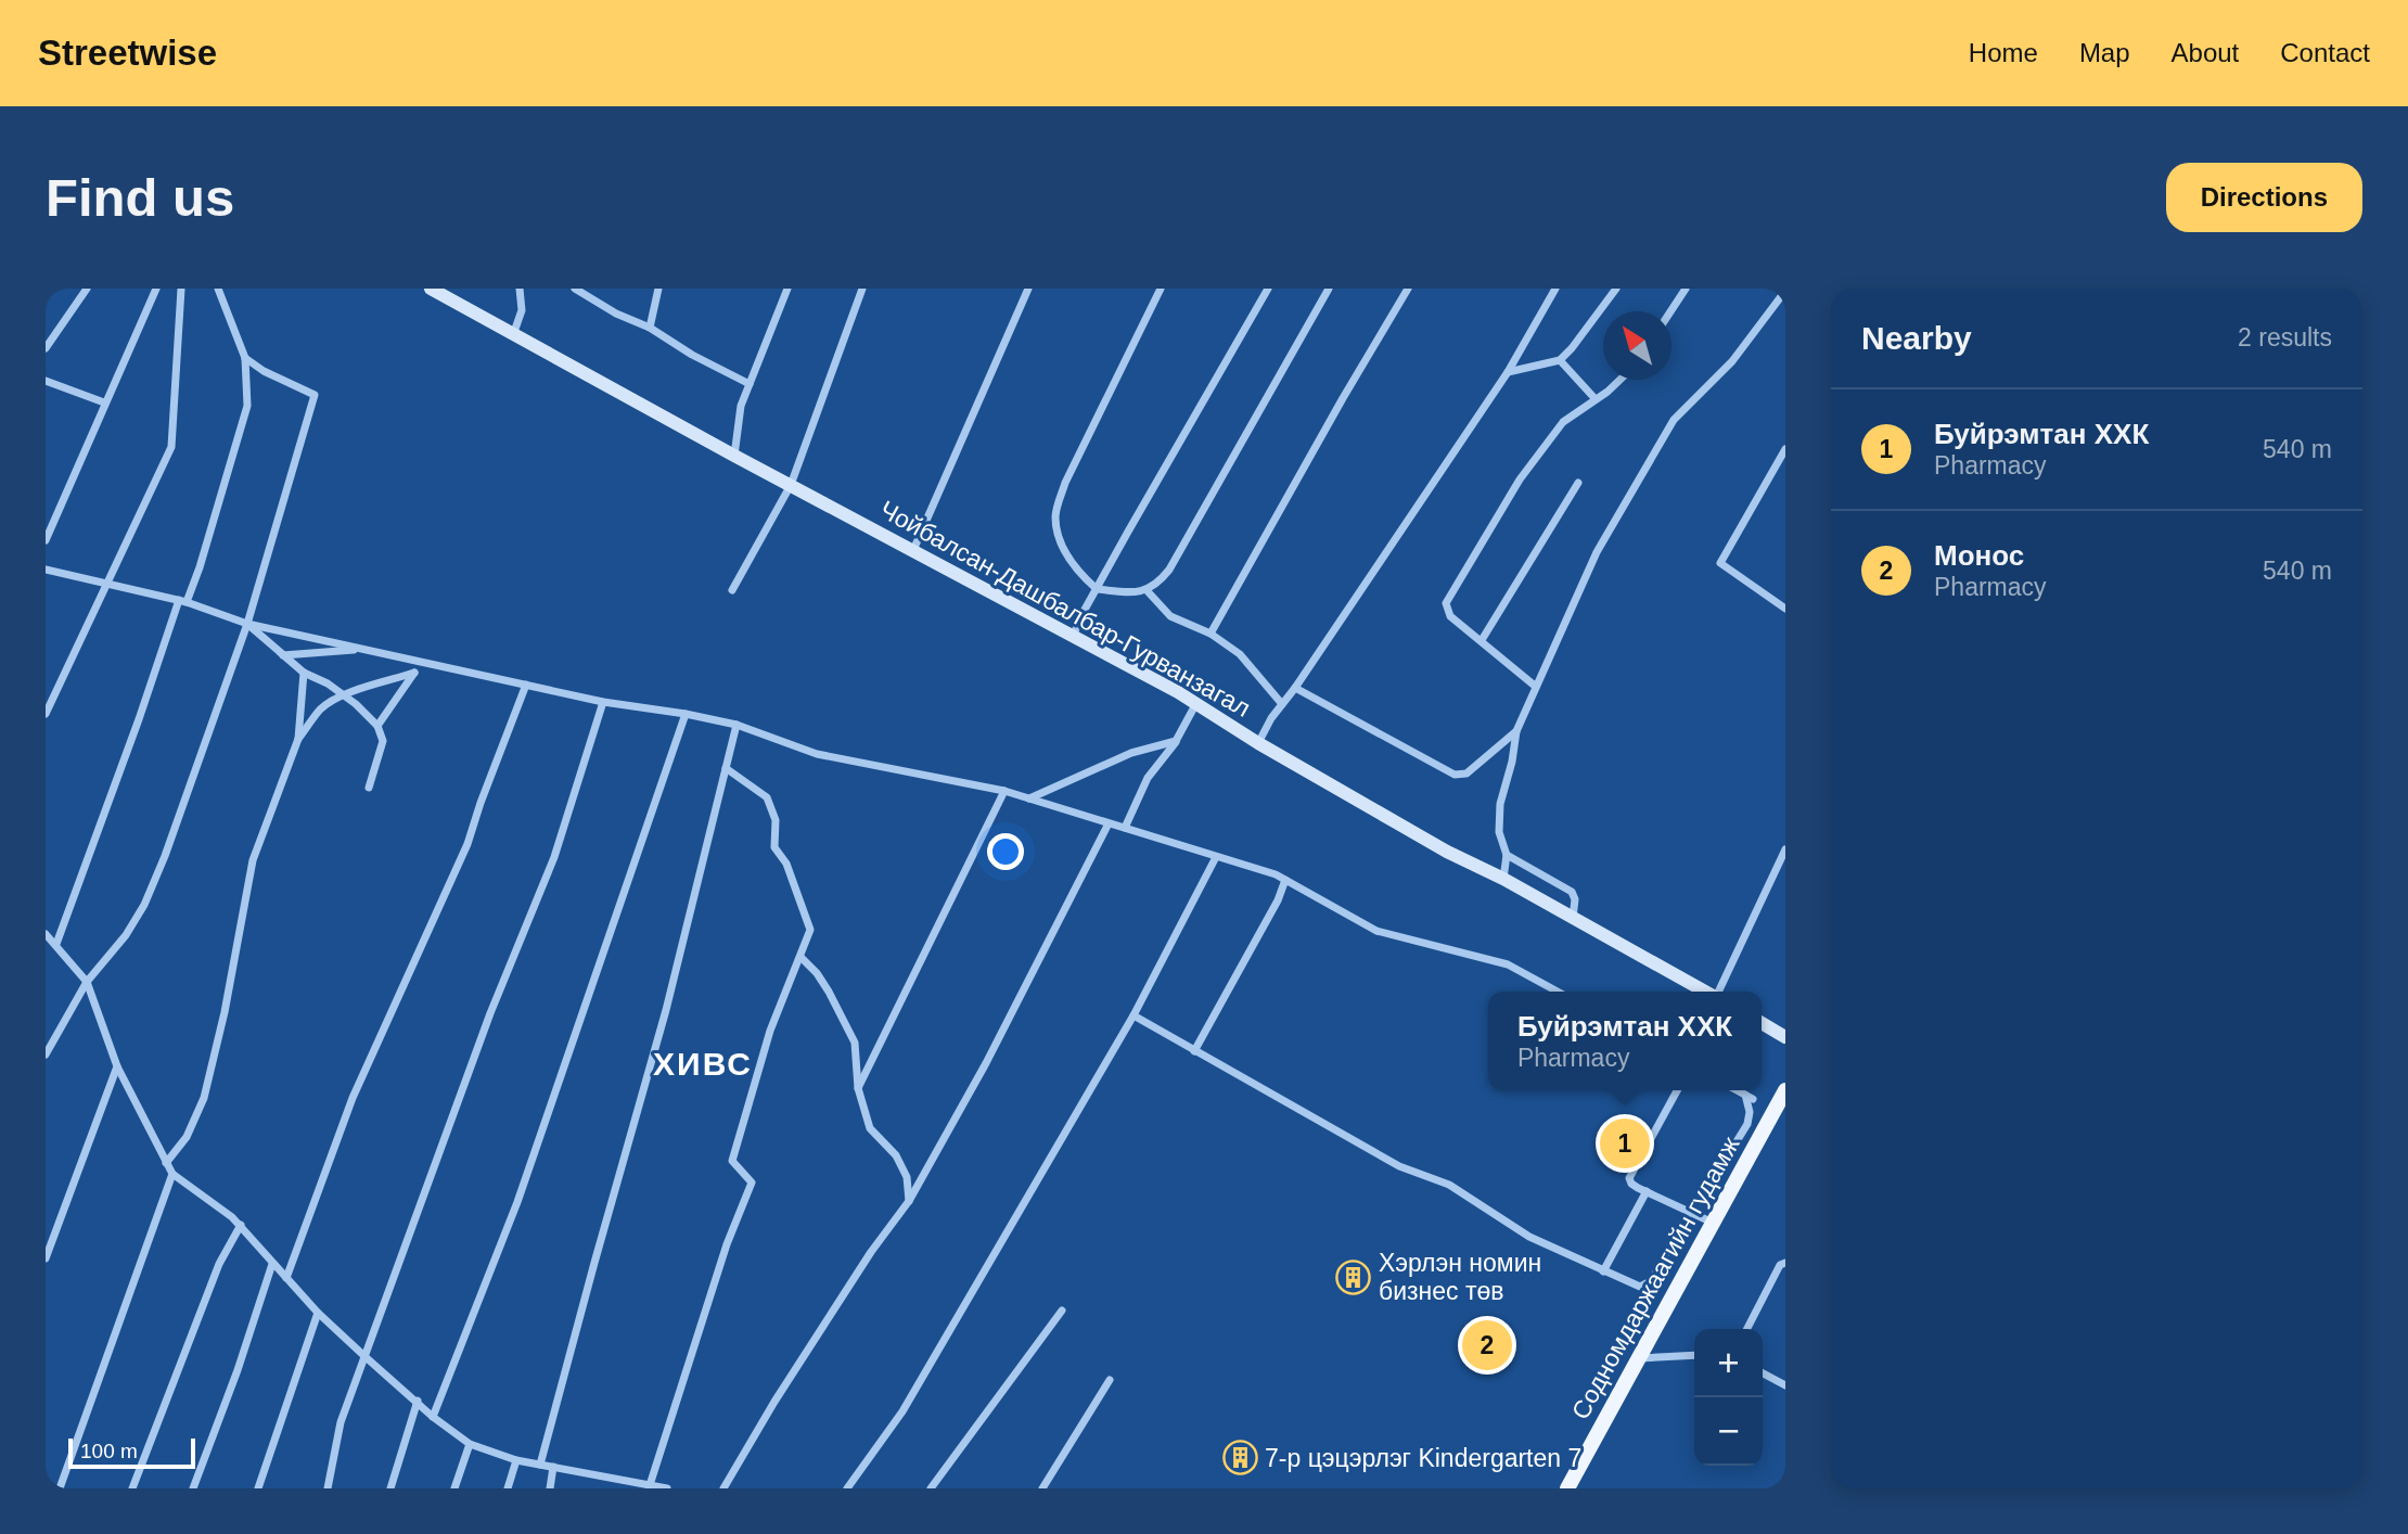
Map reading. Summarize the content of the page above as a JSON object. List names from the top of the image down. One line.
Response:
{"streets":{"main road":["Содномдаржаагийн гудамж"],"street":["Чойбалсан-Дашбалбар-Гурванзагал"]},"districts":["ХИВС"],"places":{"building":["Хэрлэн номин бизнес төв","7-р цэцэрлэг Kindergarten 7"]},"scale_bar":"100 m","north":"top left","page":{"header":"Streetwise","nav":["Home","Map","About","Contact"],"buttons":"Directions","title":"Find us","heading":["Nearby","2 results"],"list":[{"mark":"1","name":"Буйрэмтан ХХК","note":"Pharmacy","value":"540 m"},{"mark":"2","name":"Монос","note":"Pharmacy","value":"540 m"}],"popup":["Буйрэмтан ХХК","Pharmacy"],"pins":["1","2"],"map_buttons":["+","−"],"scale":"100 m"}}
